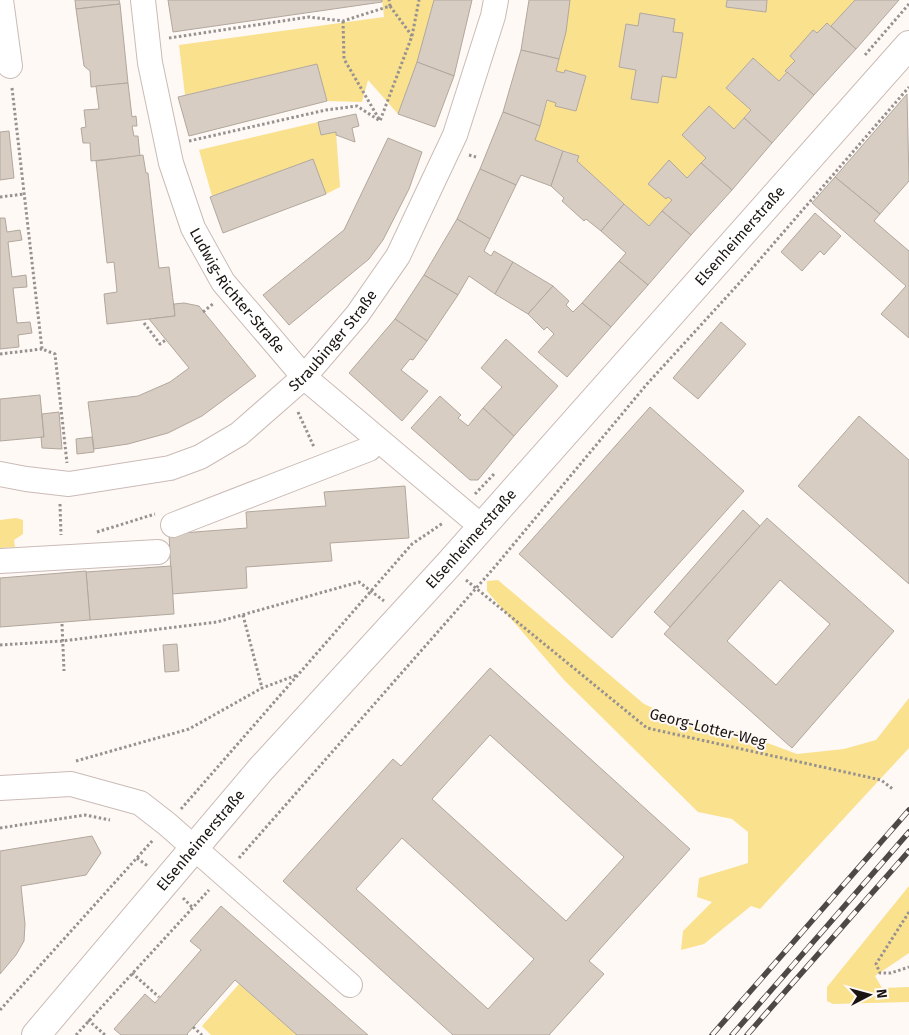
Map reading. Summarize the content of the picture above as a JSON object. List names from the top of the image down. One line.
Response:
{"streets":{"main road":["Elsenheimerstraße"],"street":["Ludwig-Richter-Straße","Straubinger Straße"],"path":["Georg-Lotter-Weg"]},"crossings":[["Elsenheimerstraße","Ludwig-Richter-Straße"],["Elsenheimerstraße","Georg-Lotter-Weg"],["Ludwig-Richter-Straße","Straubinger Straße"]],"north":"right"}
